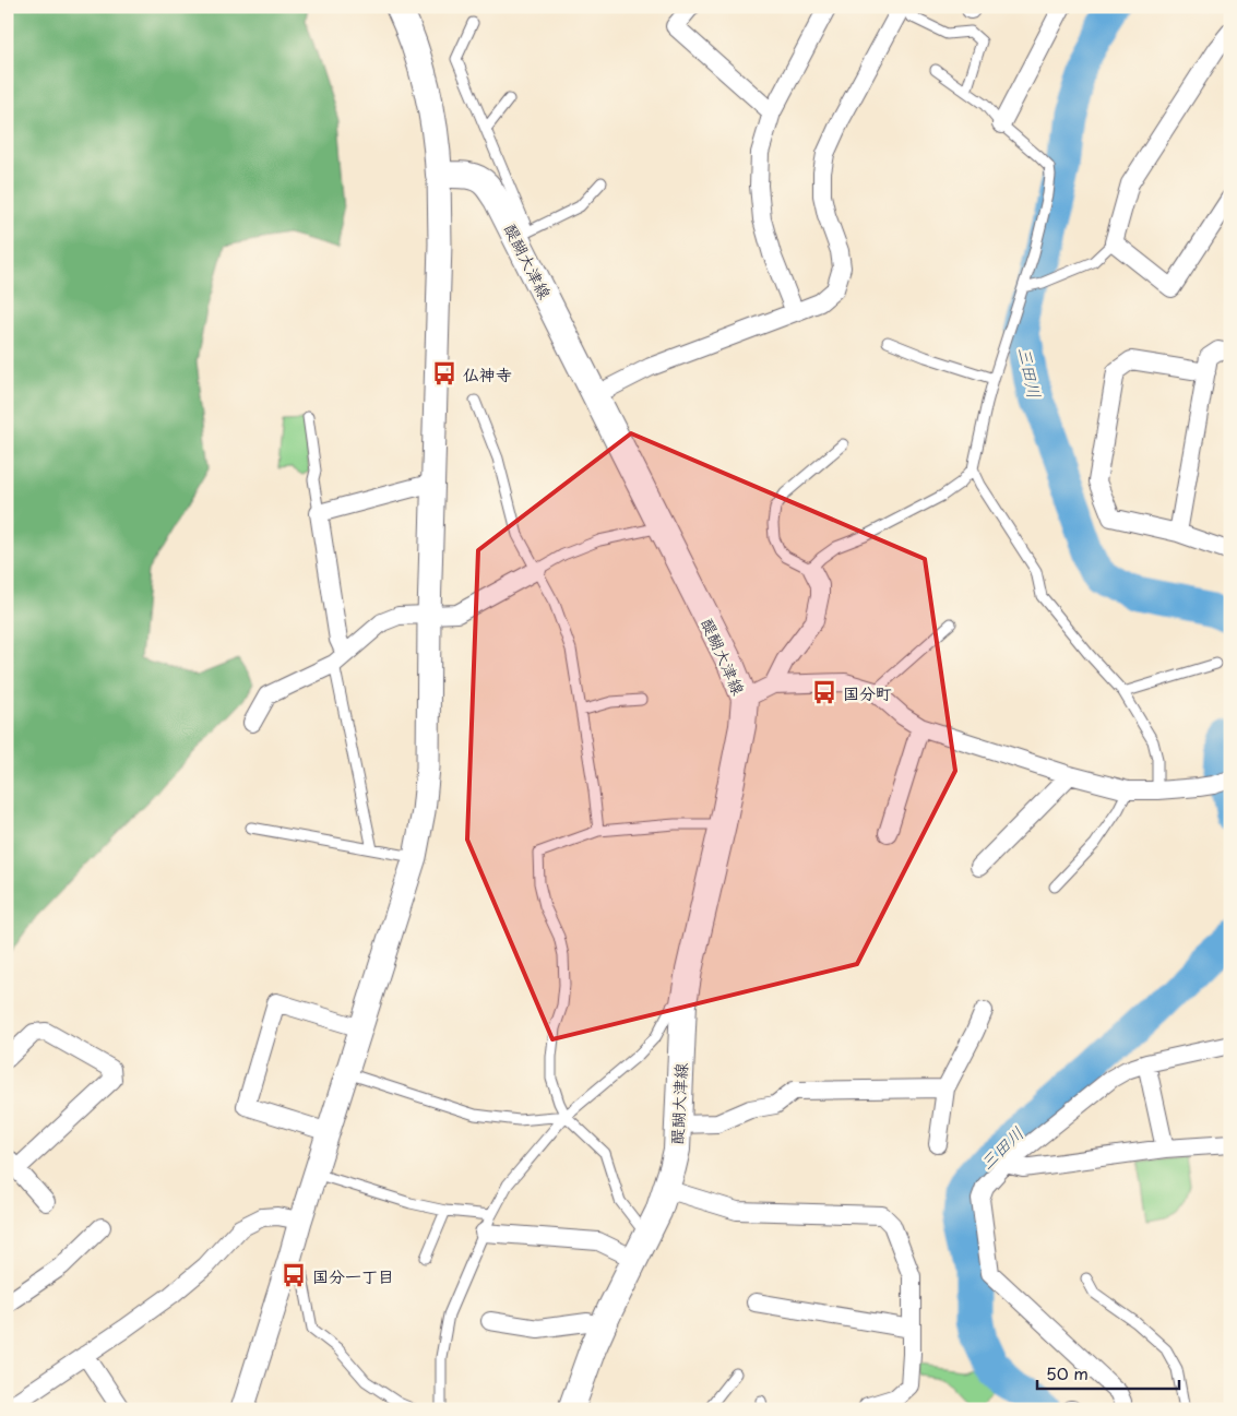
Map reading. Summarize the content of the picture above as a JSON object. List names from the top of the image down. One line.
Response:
{"streets":{"main road":["醍醐大津線"]},"water":["三田川"],"places":{"bus stop":["仏神寺","国分町","国分一丁目"]},"scale_bar":"50 m"}
